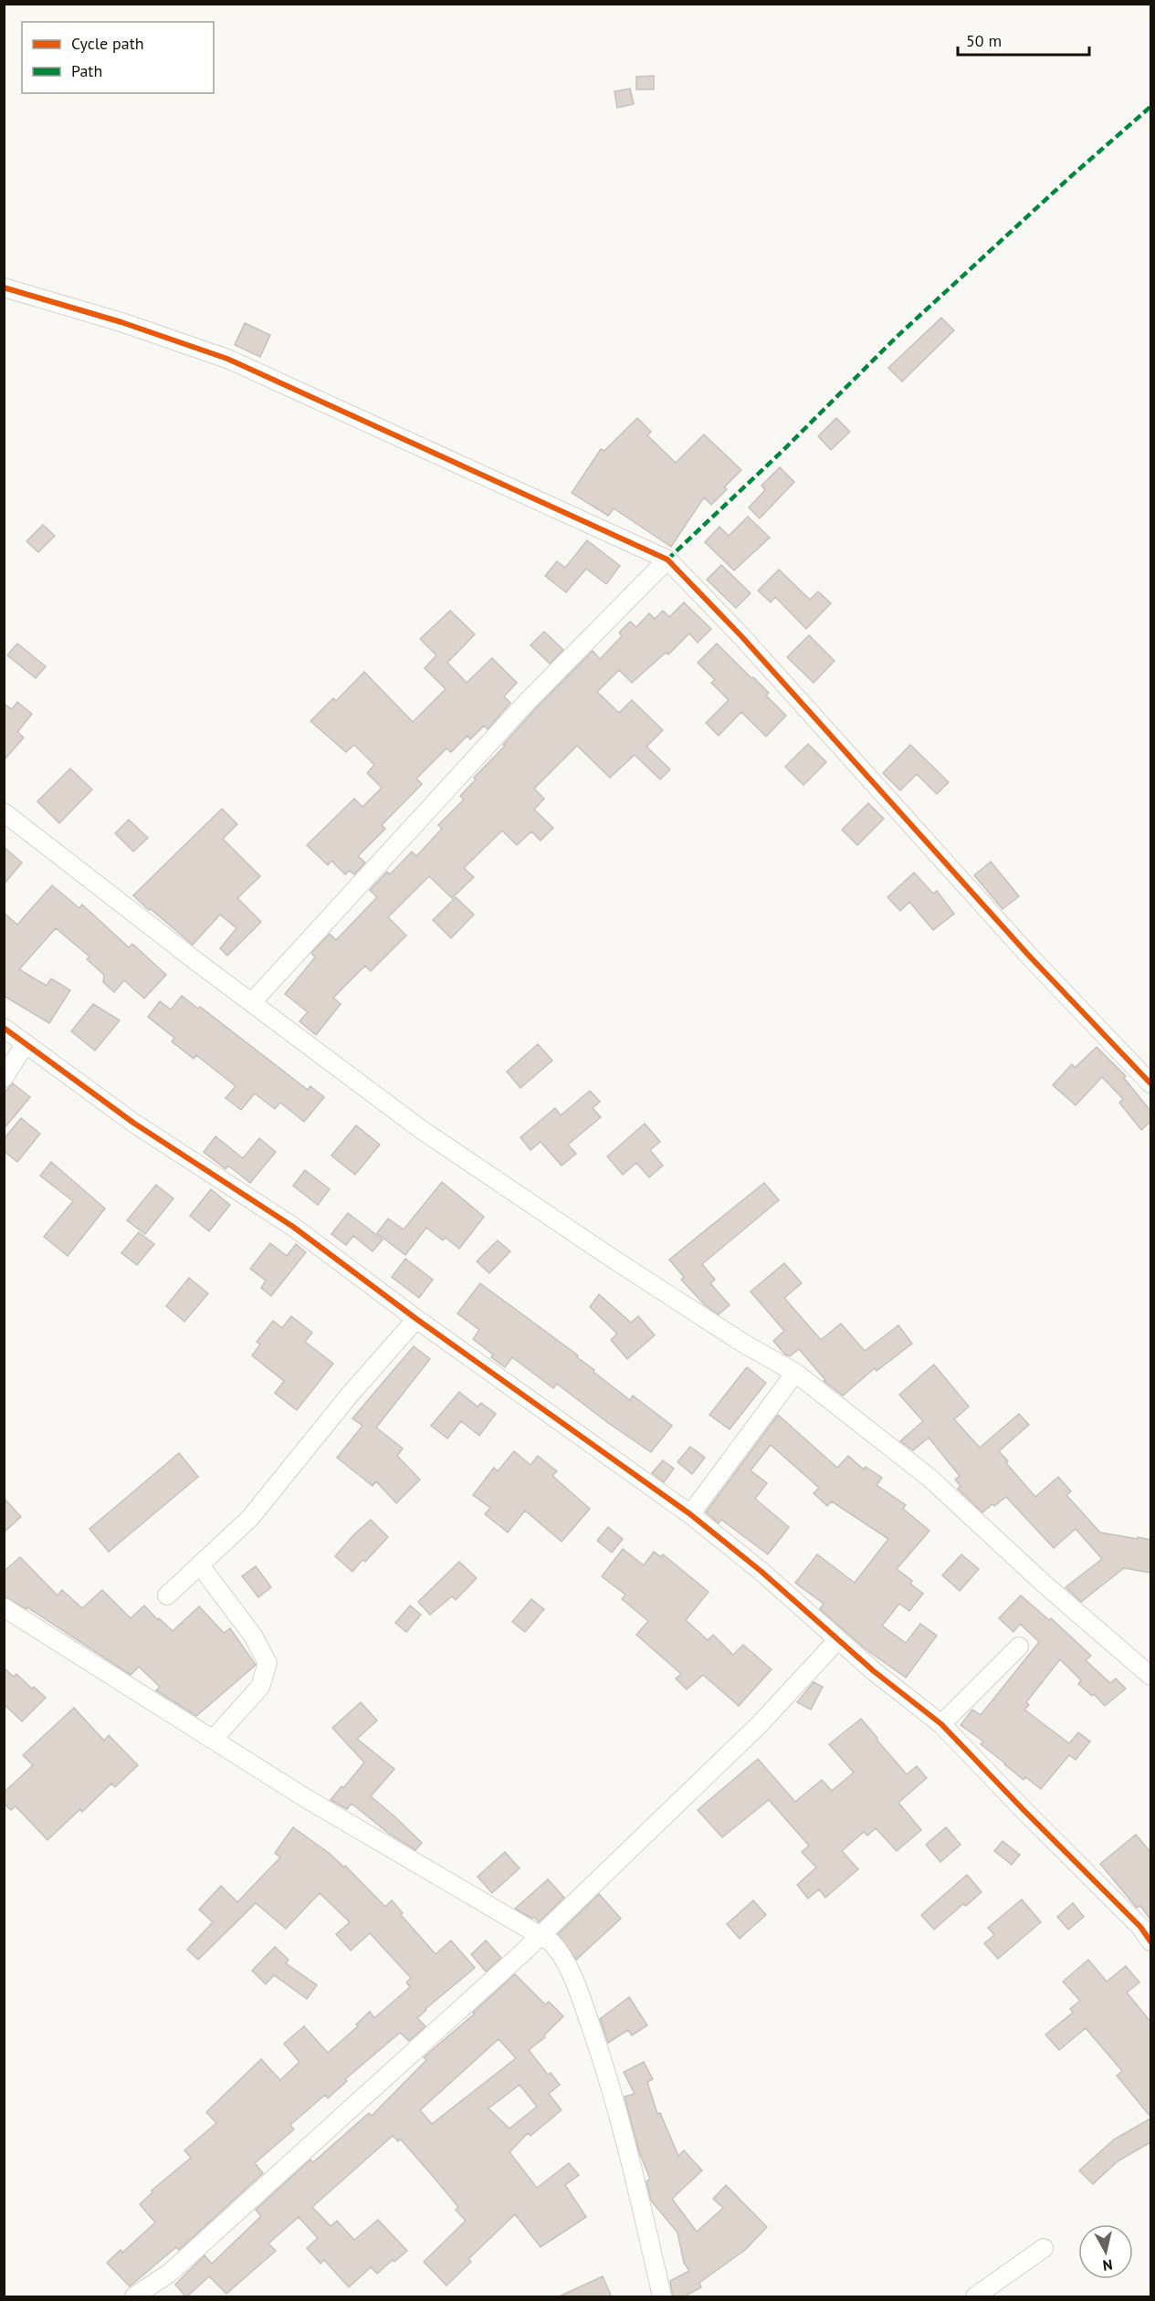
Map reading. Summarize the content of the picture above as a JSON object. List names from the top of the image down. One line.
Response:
{"legend":["Cycle path","Path"],"scale_bar":"50 m","north":"bottom"}
